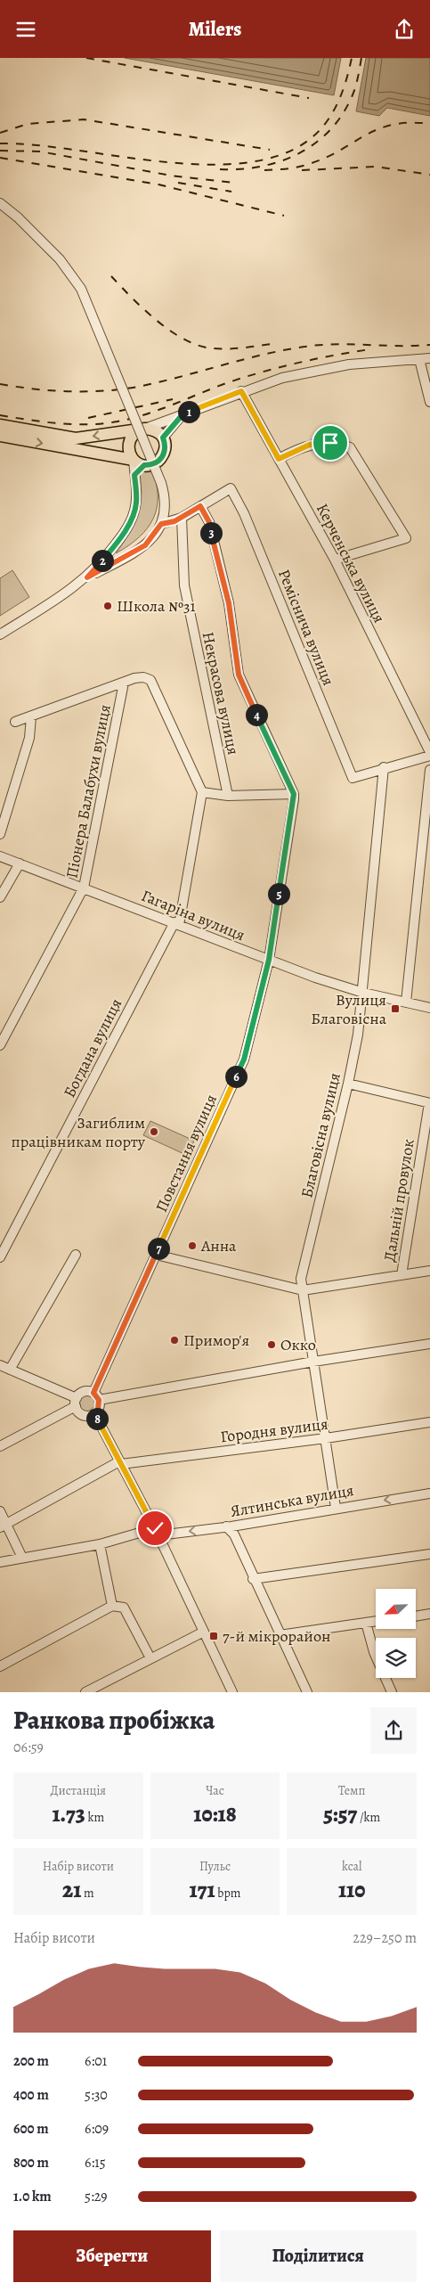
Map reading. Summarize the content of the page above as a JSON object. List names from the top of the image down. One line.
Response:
{"streets":{"street":["Керченська вулиця","Реміснича вулиця","Некрасова вулиця","Піонера Балабухи вулиця","Гагаріна вулиця","Богдана вулиця","Благовісна вулиця","Повстання вулиця","Дальній провулок","Городня вулиця","Ялтинська вулиця"]},"crossings":[["Реміснича вулиця","Благовісна вулиця"],["Піонера Балабухи вулиця","Гагаріна вулиця"],["Гагаріна вулиця","Богдана вулиця"],["Гагаріна вулиця","Благовісна вулиця"],["Гагаріна вулиця","Повстання вулиця"],["Благовісна вулиця","Городня вулиця"],["Благовісна вулиця","Ялтинська вулиця"]],"places":{"other":["Школа №31","Загиблим працівникам порту","Анна","Примор'я","Окко"],"transit":["Вулиця Благовісна","7-й мікрорайон"]},"north":"bottom left","page":{"header":"Milers","pins":["1","3","2","4","5","6","7","8"],"heading":["Ранкова пробіжка","06:59"],"stats":[["Дистанція","1.73 km"],["Час","10:18"],["Темп","5:57 /km"],["Набір висоти","21 m"],["Пульс","171 bpm"],["kcal","110"]],"chart":["Набір висоти","229–250 m"],"list":[{"name":"200 m","note":"6:01"},{"name":"400 m","note":"5:30"},{"name":"600 m","note":"6:09"},{"name":"800 m","note":"6:15"},{"name":"1.0 km","note":"5:29"}],"buttons":["Зберегти","Поділитися"]}}
